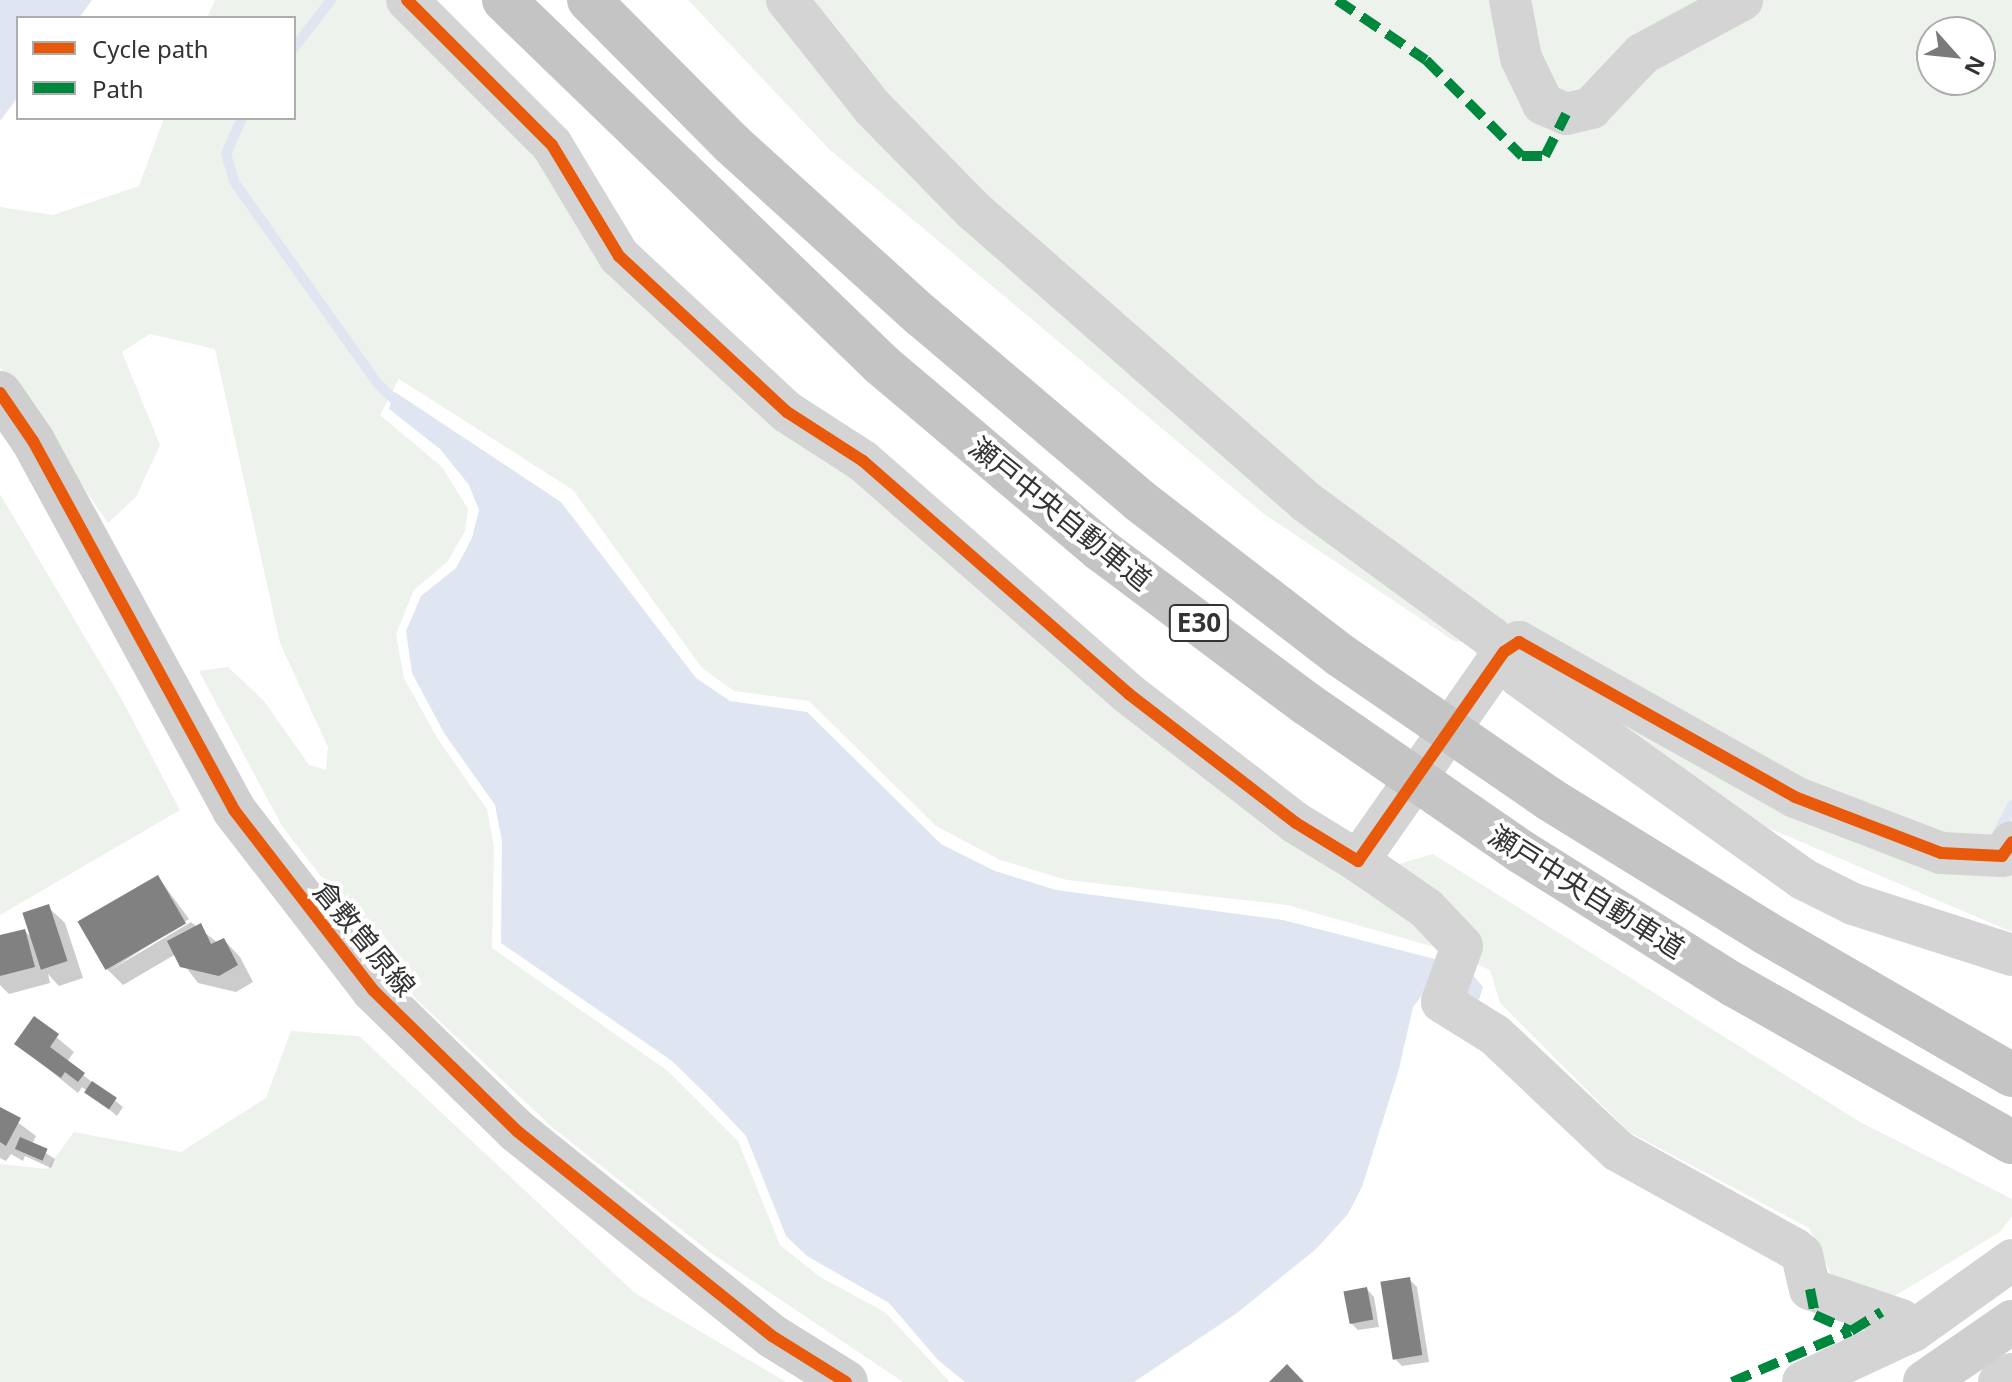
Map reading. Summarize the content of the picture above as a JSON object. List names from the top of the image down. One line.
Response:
{"streets":{"highway":["瀬戸中央自動車道","E30"],"street":["倉敷曽原線"]},"legend":["Cycle path","Path"],"north":"bottom right"}
